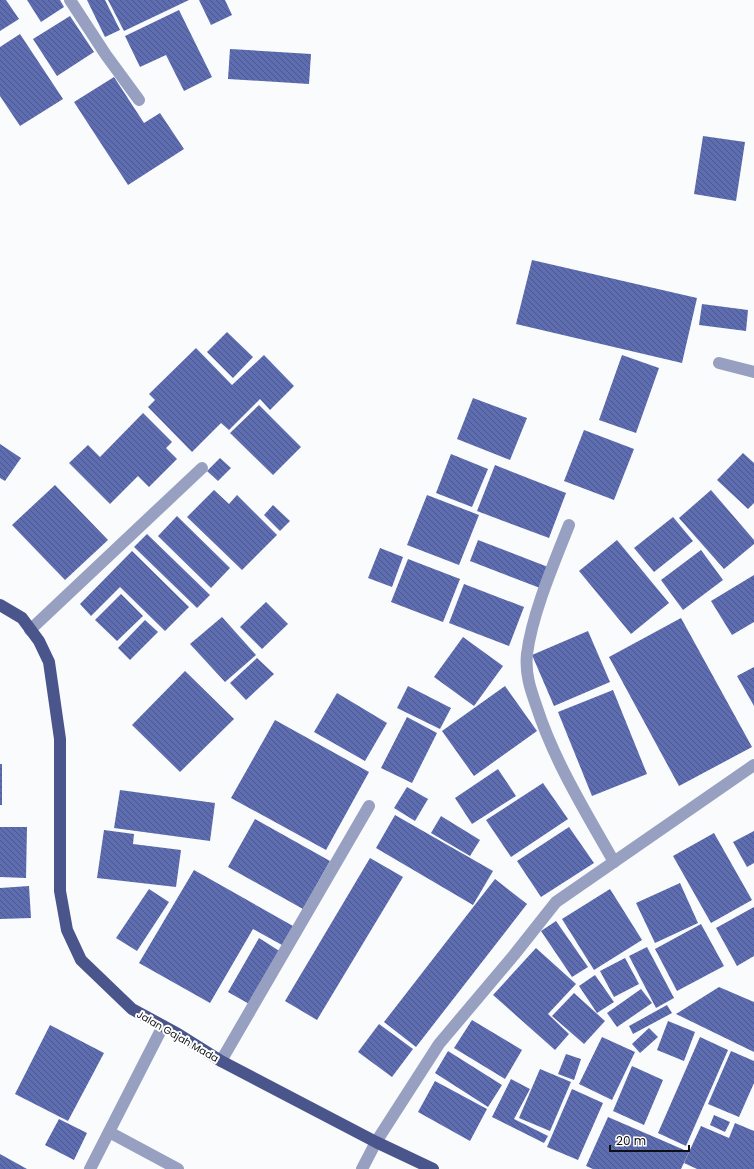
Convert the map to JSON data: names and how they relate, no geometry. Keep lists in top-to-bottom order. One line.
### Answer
{"streets":{"main road":["Jalan Gajah Mada"]},"scale_bar":"20 m"}
